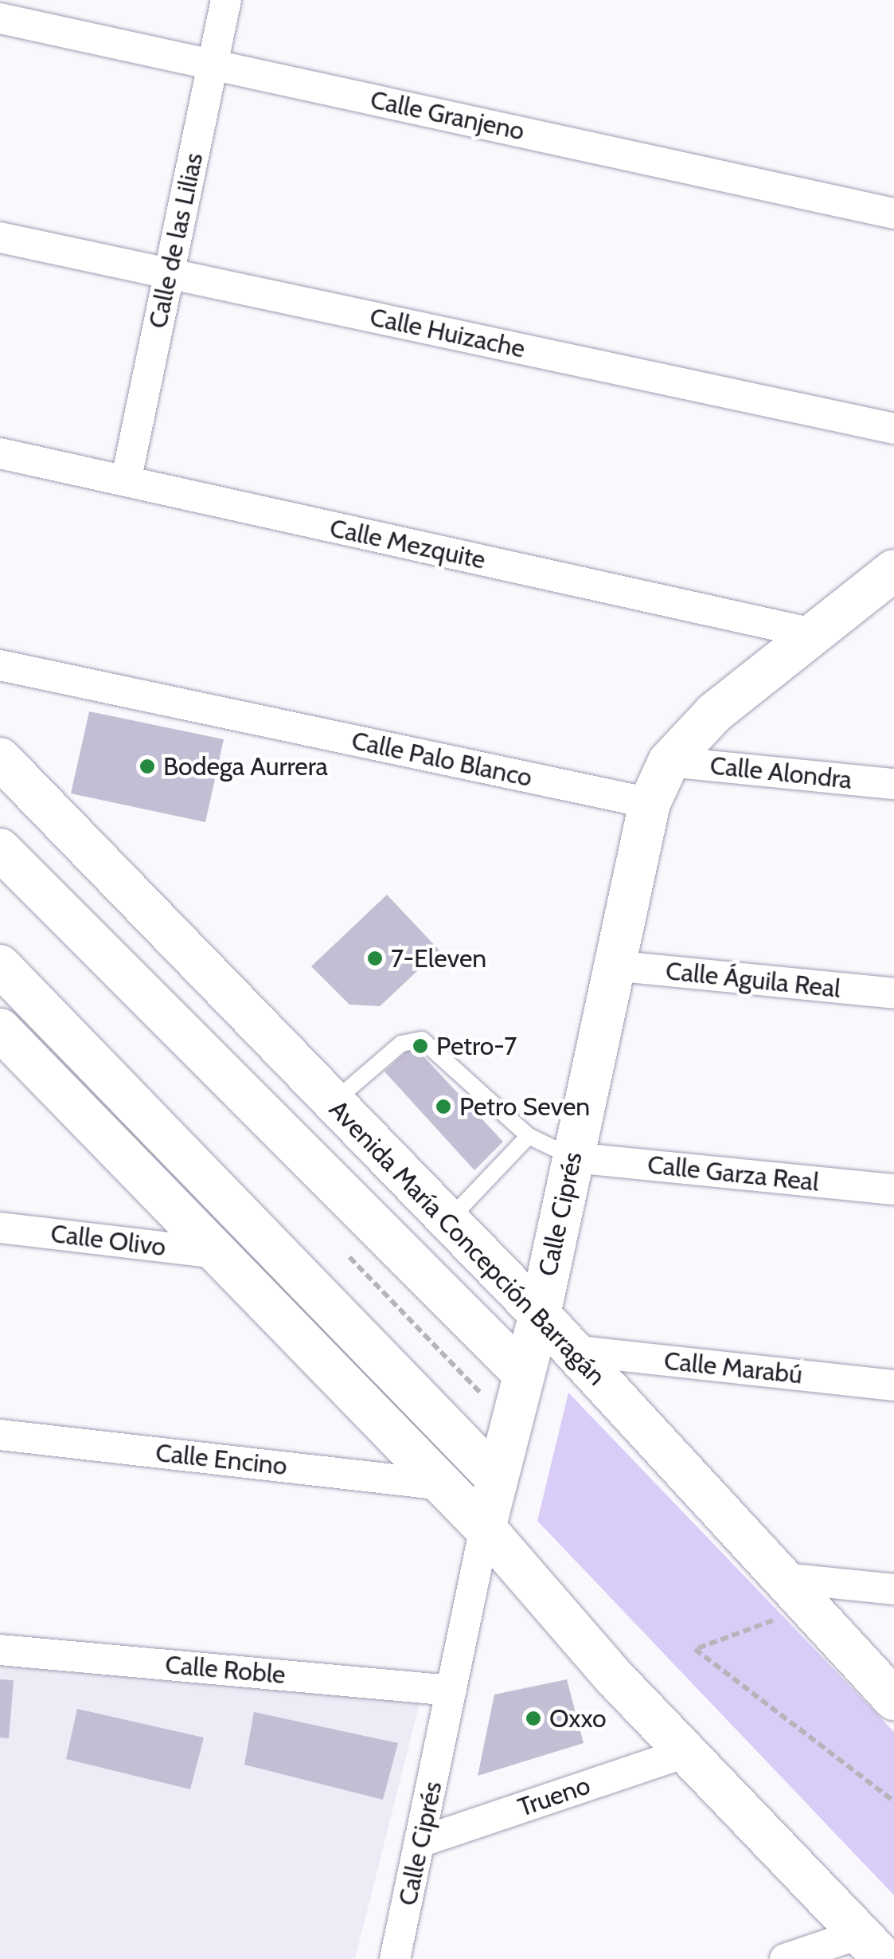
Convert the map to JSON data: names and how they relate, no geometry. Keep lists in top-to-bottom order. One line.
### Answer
{"streets":{"street":["Calle Granjeno","Calle de las Lilias","Calle Huizache","Calle Mezquite","Calle Palo Blanco","Calle Alondra","Calle Águila Real","Calle Garza Real","Calle Ciprés","Calle Olivo","Avenida María Concepción Barragán","Calle Marabú","Calle Encino","Calle Roble","Trueno"]},"crossings":[["Calle Granjeno","Calle de las Lilias"],["Calle de las Lilias","Calle Huizache"],["Calle de las Lilias","Calle Mezquite"],["Calle Mezquite","Calle Ciprés"],["Calle Palo Blanco","Calle Ciprés"],["Calle Alondra","Calle Ciprés"],["Calle Águila Real","Calle Ciprés"],["Calle Garza Real","Calle Ciprés"],["Calle Ciprés","Avenida María Concepción Barragán"],["Calle Ciprés","Calle Roble"],["Calle Ciprés","Trueno"],["Avenida María Concepción Barragán","Calle Marabú"]],"places":["Bodega Aurrera","7-Eleven","Petro-7","Petro Seven","Oxxo"]}
